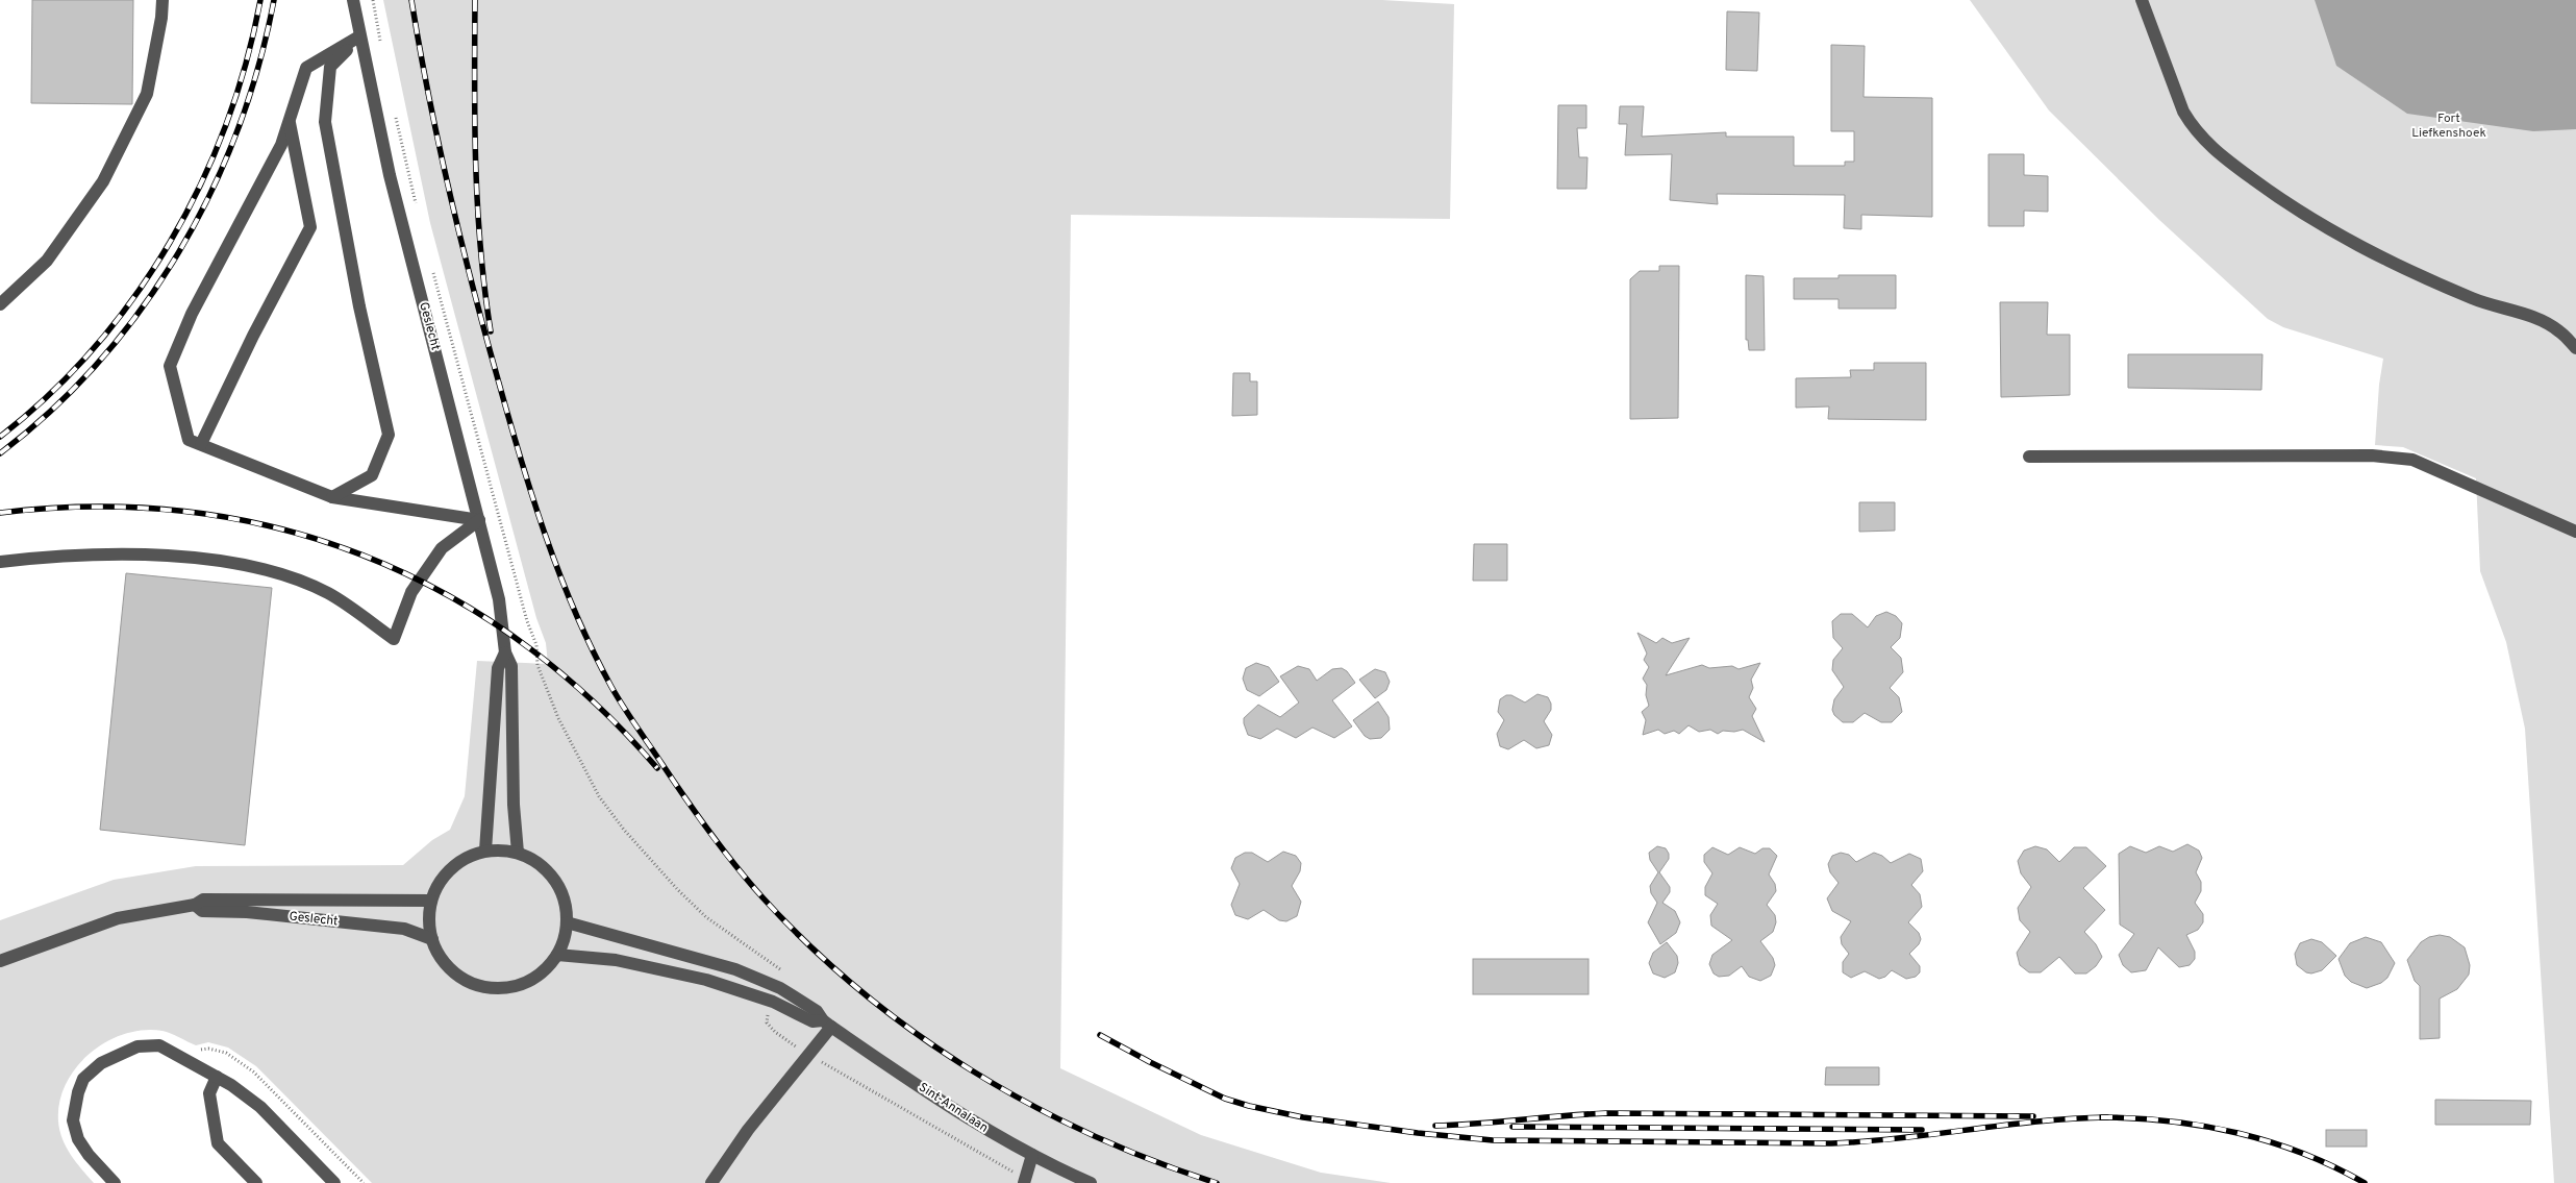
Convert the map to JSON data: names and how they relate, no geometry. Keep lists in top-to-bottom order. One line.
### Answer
{"streets":{"street":["Geslecht","Sint-Annalaan"]},"crossings":[["Geslecht","Sint-Annalaan"]],"parks":["Fort Liefkenshoek"]}
